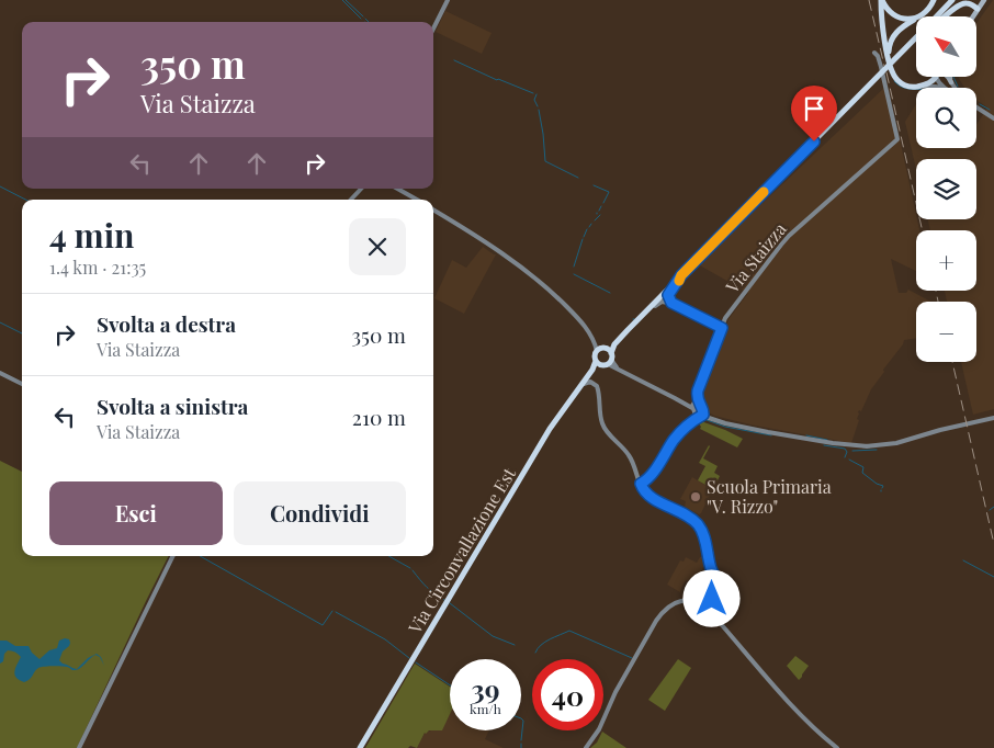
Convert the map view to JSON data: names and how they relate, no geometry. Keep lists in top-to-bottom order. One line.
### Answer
{"streets":{"main road":["Via Circonvallazione Est"],"street":["Via Staizza"]},"places":["Scuola Primaria \"V. Rizzo\""],"north":"top left","page":{"map_buttons":["+","−"],"turn":["350 m","Via Staizza"],"heading":["4 min","1.4 km · 21:35"],"list":[{"name":"Svolta a destra","note":"Via Staizza","value":"350 m"},{"name":"Svolta a sinistra","note":"Via Staizza","value":"210 m"}],"buttons":["Esci","Condividi"],"speed":"39 km/h","limit":"40"}}
